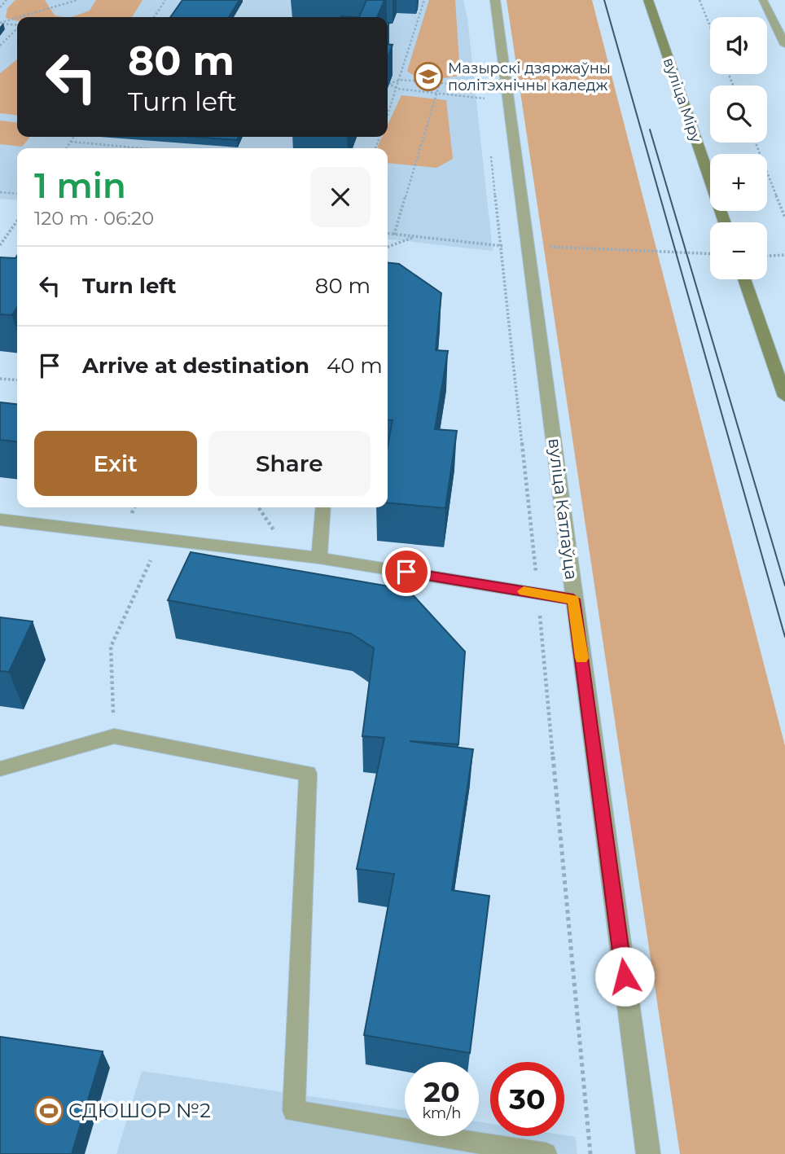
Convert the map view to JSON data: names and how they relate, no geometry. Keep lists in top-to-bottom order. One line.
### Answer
{"streets":{"main road":["вуліца Міру"],"street":["вуліца Катлаўца"]},"places":{"school or university":["Мазырскі дзяржаўны політэхнічны каледж"],"sports":["СДЮШОР №2"]},"page":{"map_buttons":["+","−"],"turn":["80 m","Turn left"],"heading":["1 min","120 m · 06:20"],"list":[{"name":"Turn left","value":"80 m"},{"name":"Arrive at destination","value":"40 m"}],"buttons":["Exit","Share"],"speed":"20 km/h","limit":"30"}}
